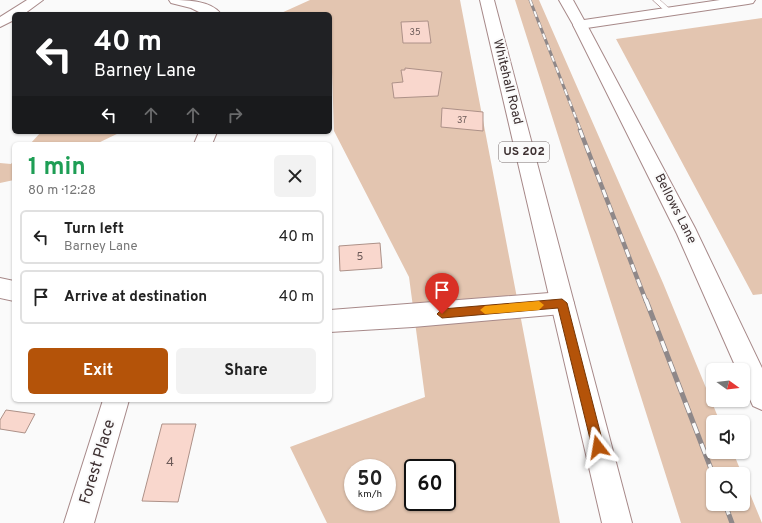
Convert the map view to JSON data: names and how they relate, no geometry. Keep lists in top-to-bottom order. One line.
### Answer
{"streets":{"main road":["Whitehall Road","US 202","Bellows Lane","Forest Place"]},"crossings":[["Whitehall Road","US 202"]],"house_numbers":["35","37","5","4"],"north":"right","page":{"turn":["40 m","Barney Lane"],"heading":["1 min","80 m · 12:28"],"list":[{"name":"Turn left","note":"Barney Lane","value":"40 m"},{"name":"Arrive at destination","value":"40 m"}],"buttons":["Exit","Share"],"speed":"50 km/h","limit":"60"}}
